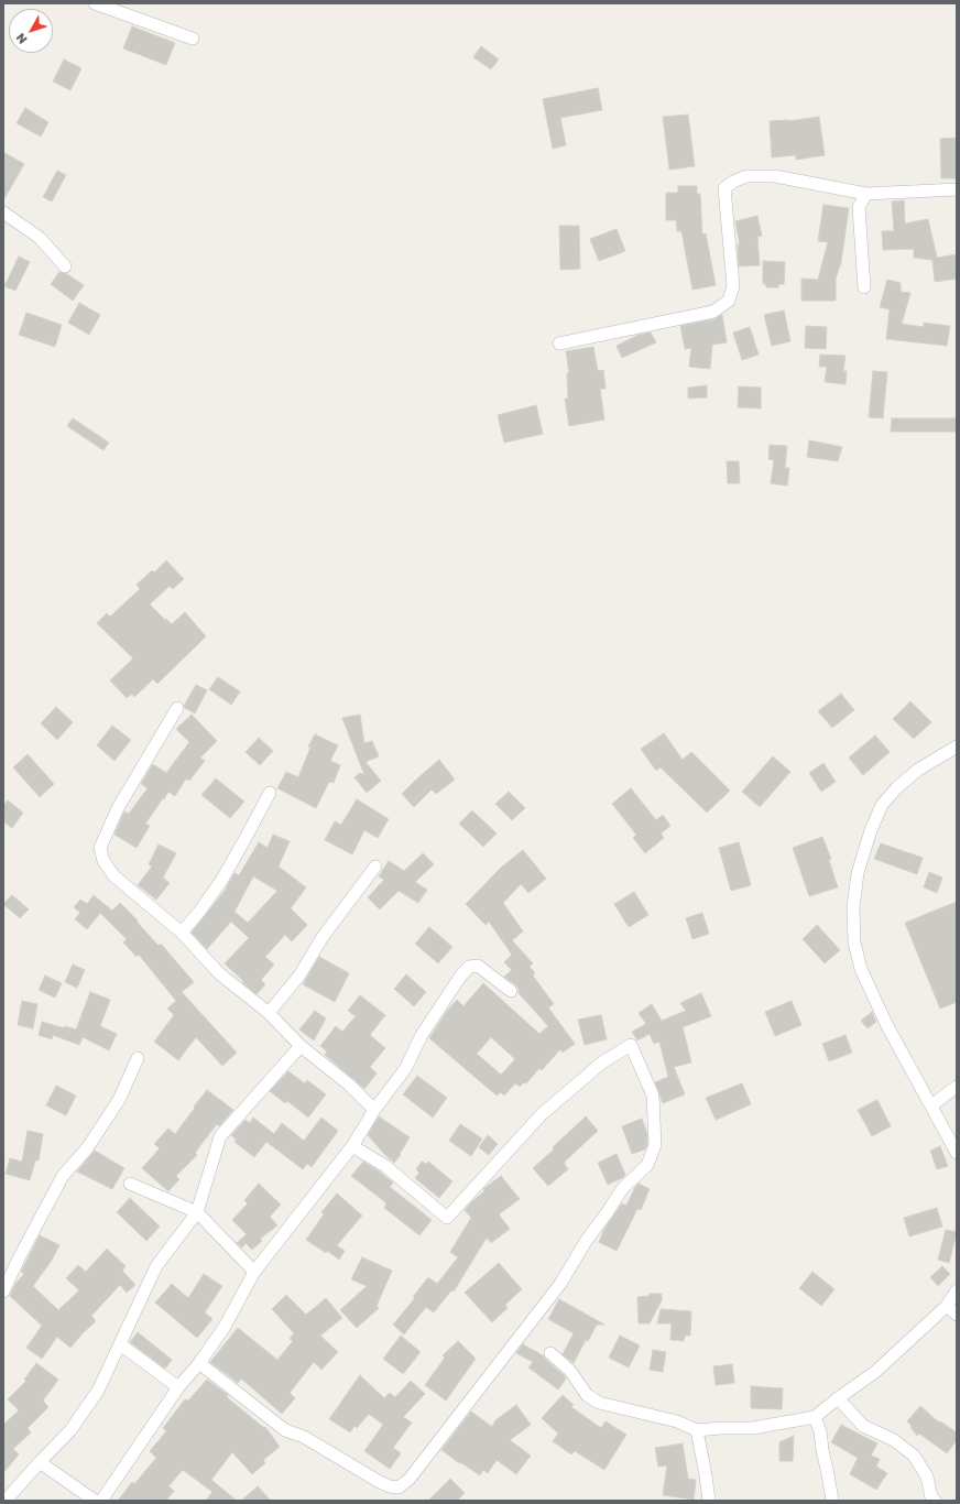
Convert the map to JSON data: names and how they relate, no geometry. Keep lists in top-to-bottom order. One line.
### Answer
{"north":"bottom left"}
